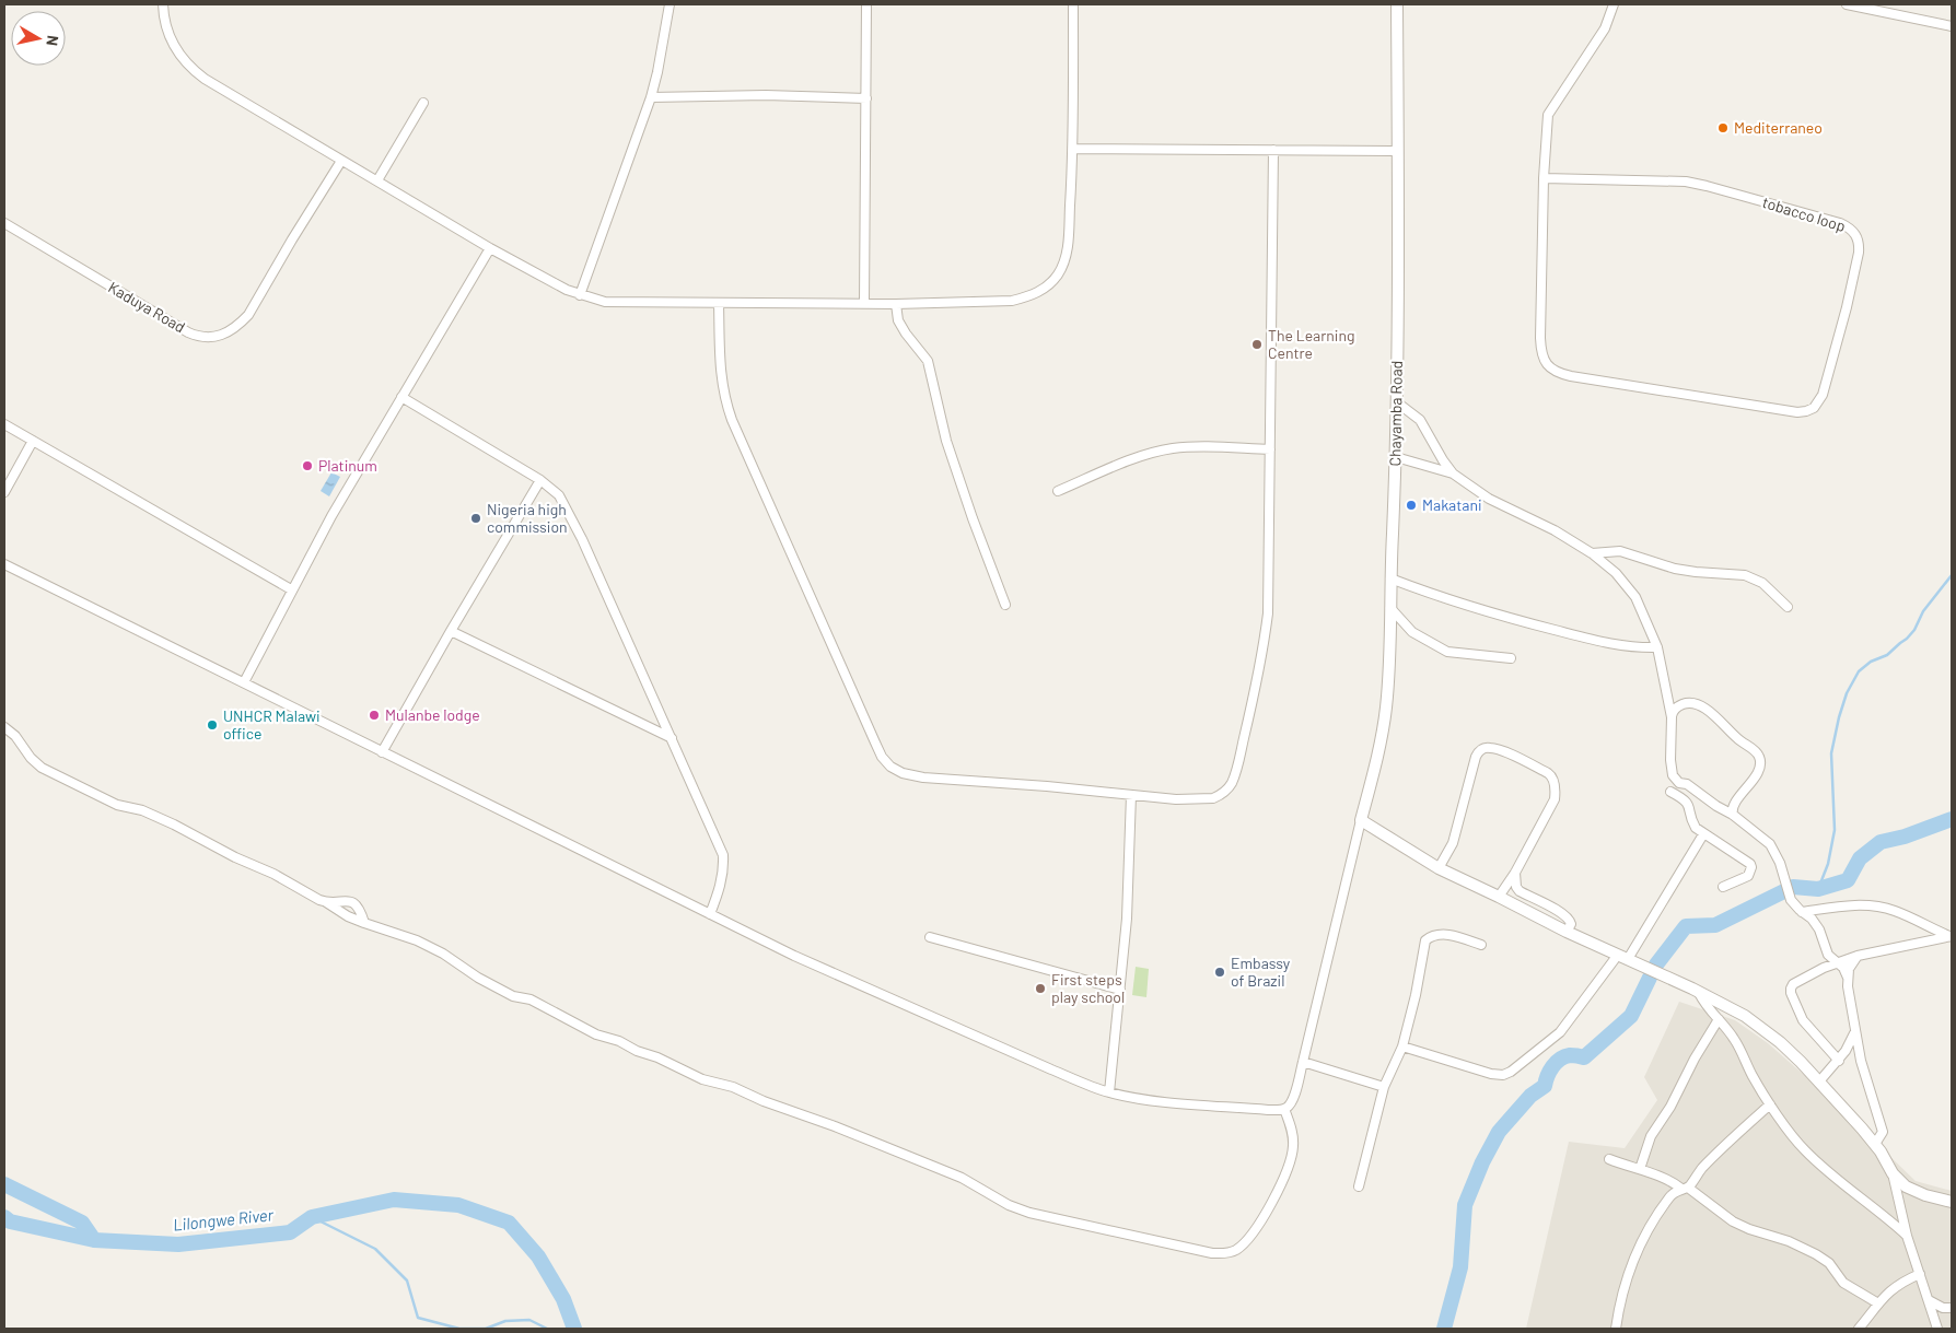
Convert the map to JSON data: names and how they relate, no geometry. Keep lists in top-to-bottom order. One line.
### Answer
{"streets":{"street":["tobacco loop","Kaduya Road","Chayamba Road"]},"water":["Lilongwe River"],"places":["Mediterraneo","The Learning Centre","Platinum","Makatani","Nigeria high commission","Mulanbe lodge","UNHCR Malawi office","Embassy of Brazil","First steps play school"],"north":"right"}
